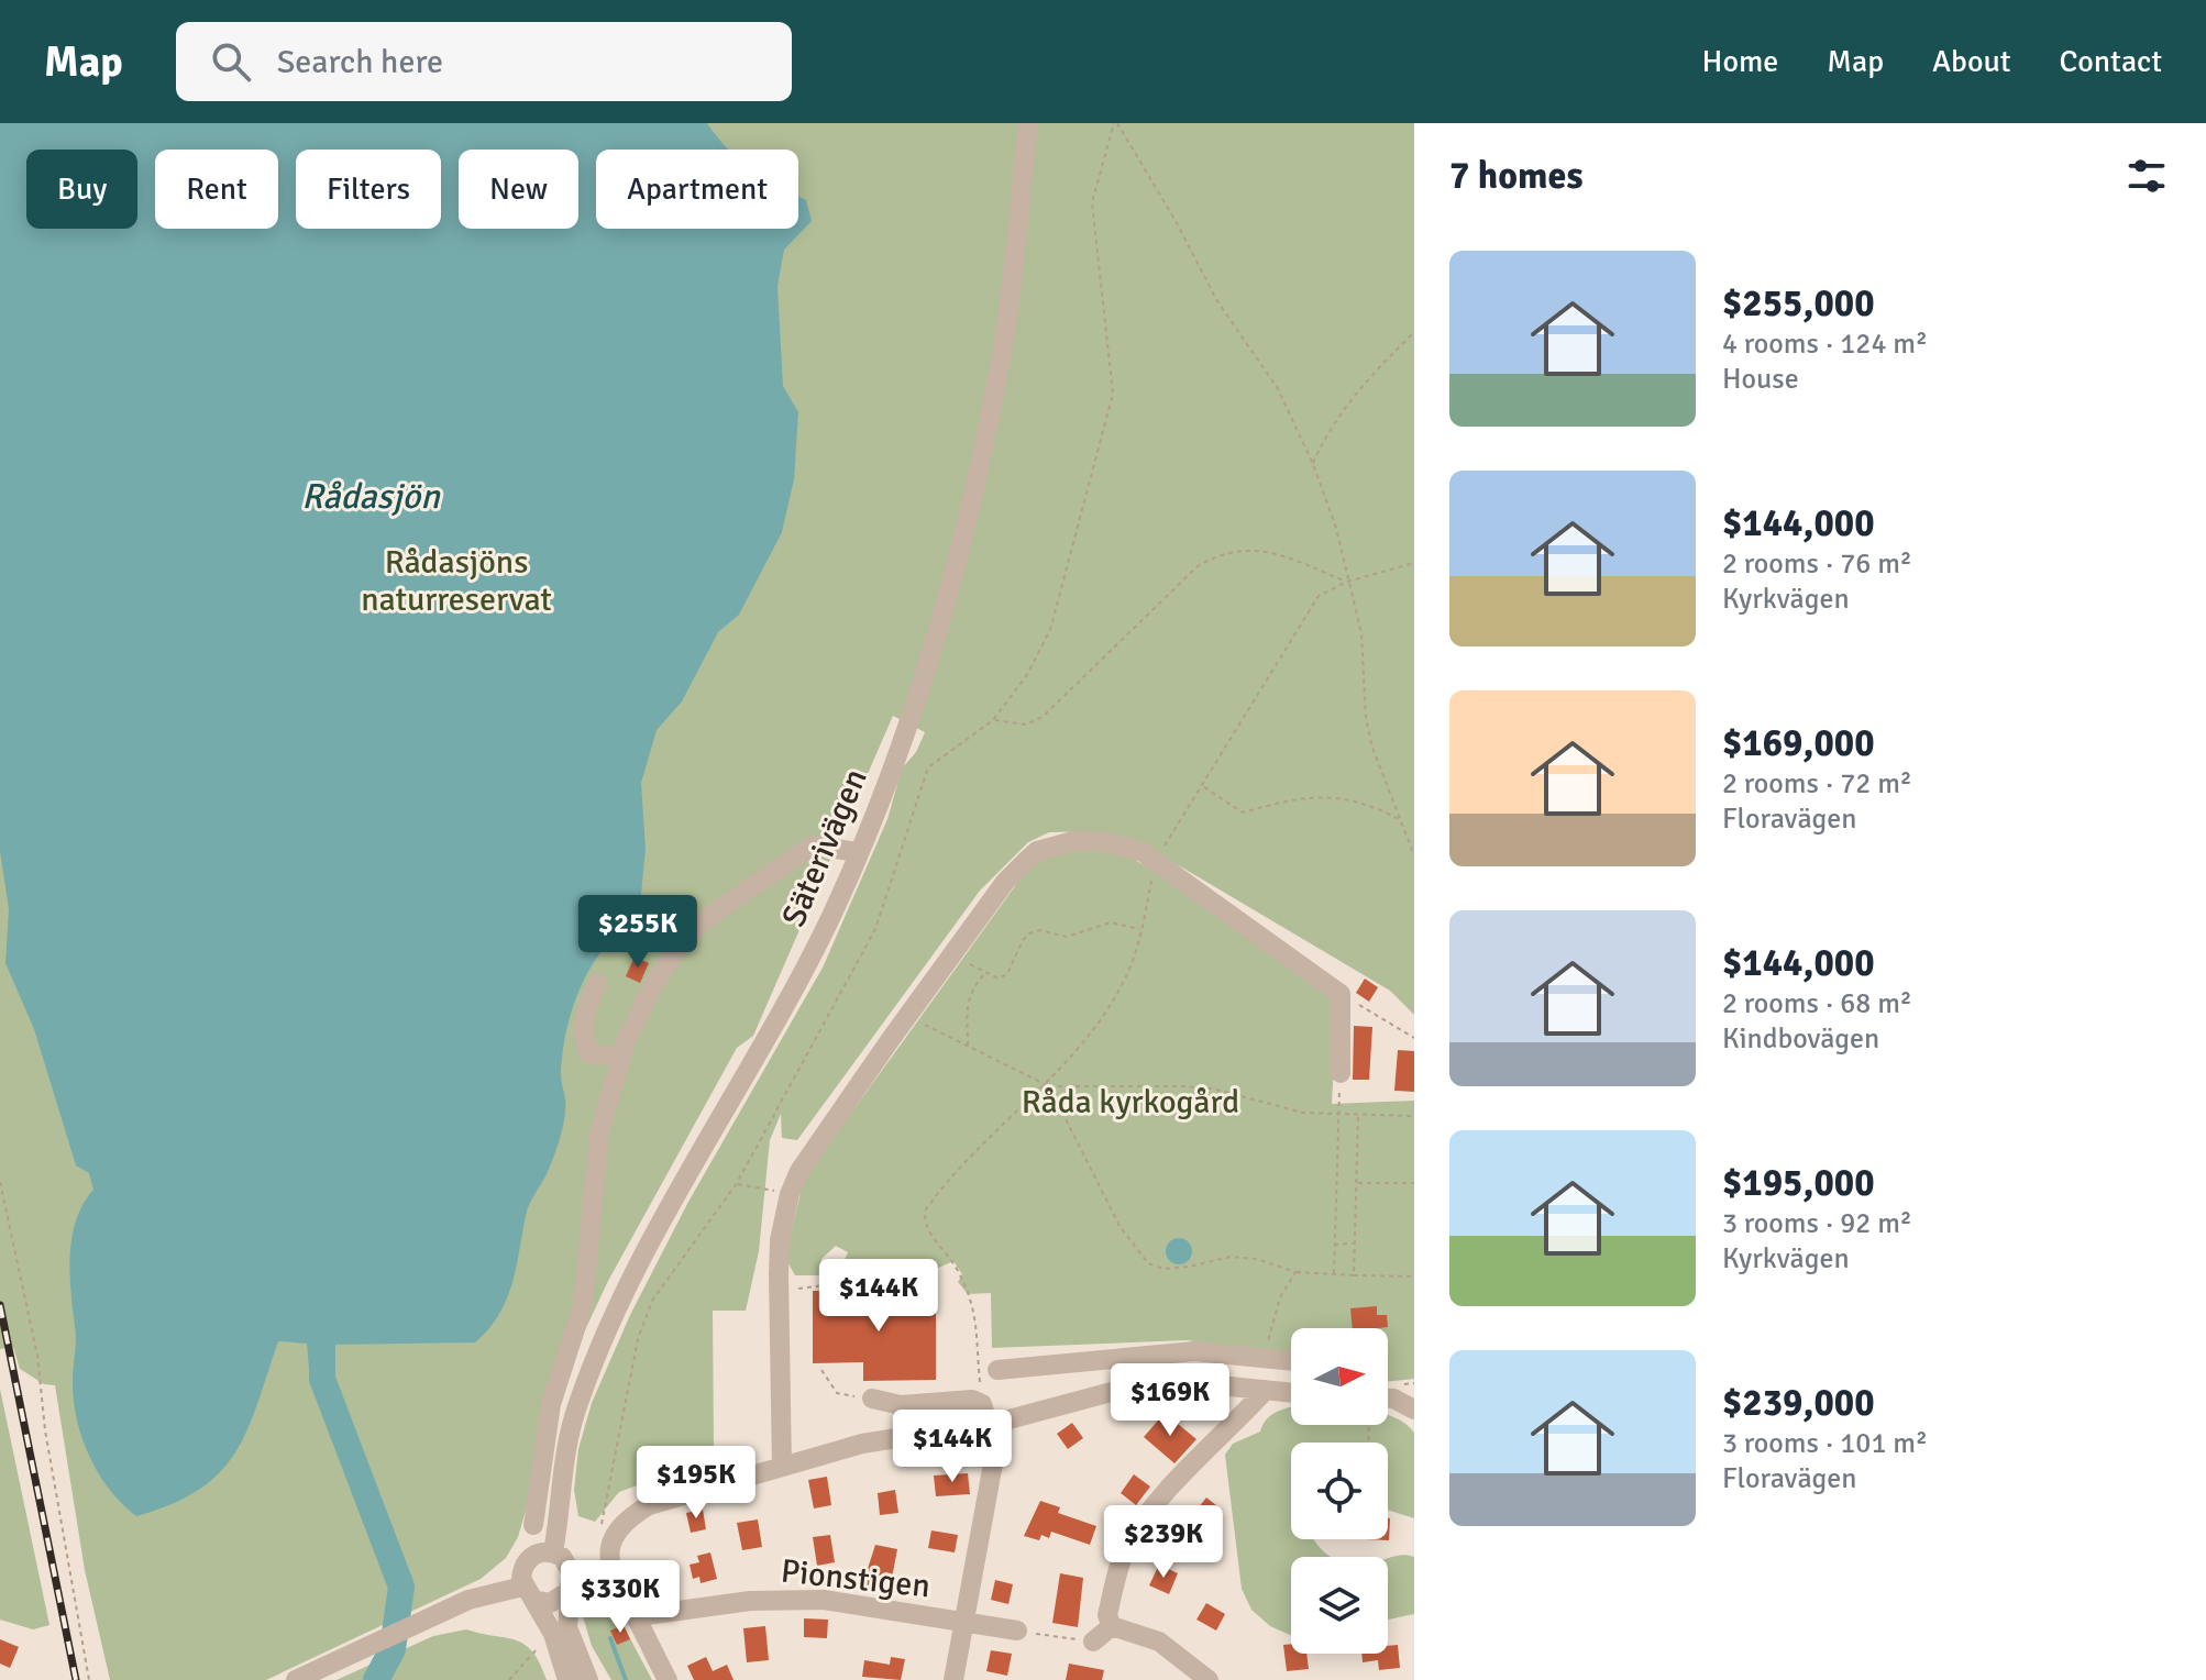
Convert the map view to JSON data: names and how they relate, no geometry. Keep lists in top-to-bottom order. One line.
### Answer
{"streets":{"street":["Säterivägen","Pionstigen"]},"water":["Rådasjön"],"parks":["Rådasjöns naturreservat","Råda kyrkogård"],"north":"right","page":{"header":"Map","search":"Search here","nav":["Home","Map","About","Contact"],"heading":"7 homes","chip":["Buy","Rent","Filters","New","Apartment"],"list":[{"name":"$255,000","note":"4 rooms · 124 m² · House"},{"name":"$144,000","note":"2 rooms · 76 m² · Kyrkvägen"},{"name":"$169,000","note":"2 rooms · 72 m² · Floravägen"},{"name":"$144,000","note":"2 rooms · 68 m² · Kindbovägen"},{"name":"$195,000","note":"3 rooms · 92 m² · Kyrkvägen"},{"name":"$239,000","note":"3 rooms · 101 m² · Floravägen"}],"price":["$255K","$144K","$169K","$144K","$195K","$239K","$330K"]}}
